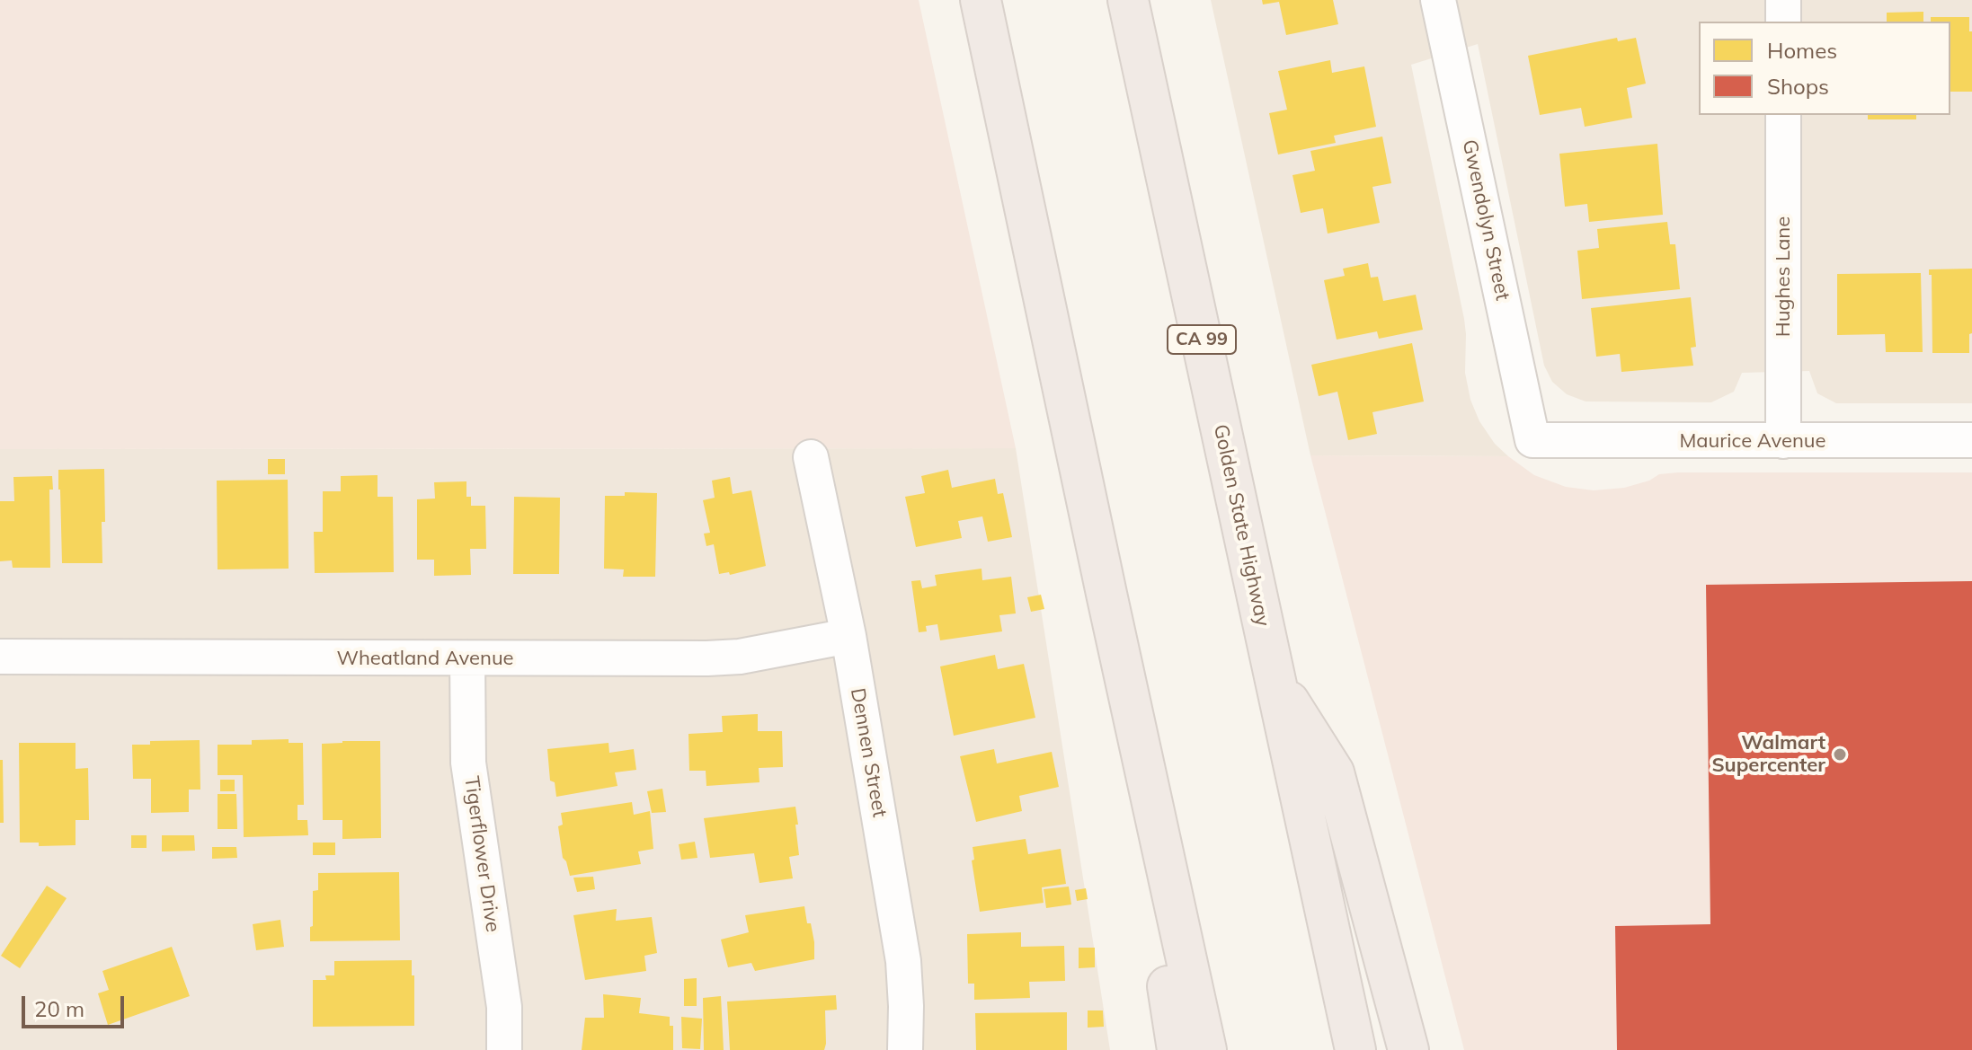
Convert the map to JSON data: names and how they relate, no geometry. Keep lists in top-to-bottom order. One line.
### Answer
{"streets":{"highway":["CA 99","Golden State Highway"],"street":["Gwendolyn Street","Hughes Lane","Maurice Avenue","Wheatland Avenue","Dennen Street","Tigerflower Drive"]},"crossings":[["Gwendolyn Street","Maurice Avenue"],["Hughes Lane","Maurice Avenue"],["Wheatland Avenue","Dennen Street"],["Wheatland Avenue","Tigerflower Drive"]],"places":["Walmart Supercenter"],"legend":["Homes","Shops"],"scale_bar":"20 m"}
